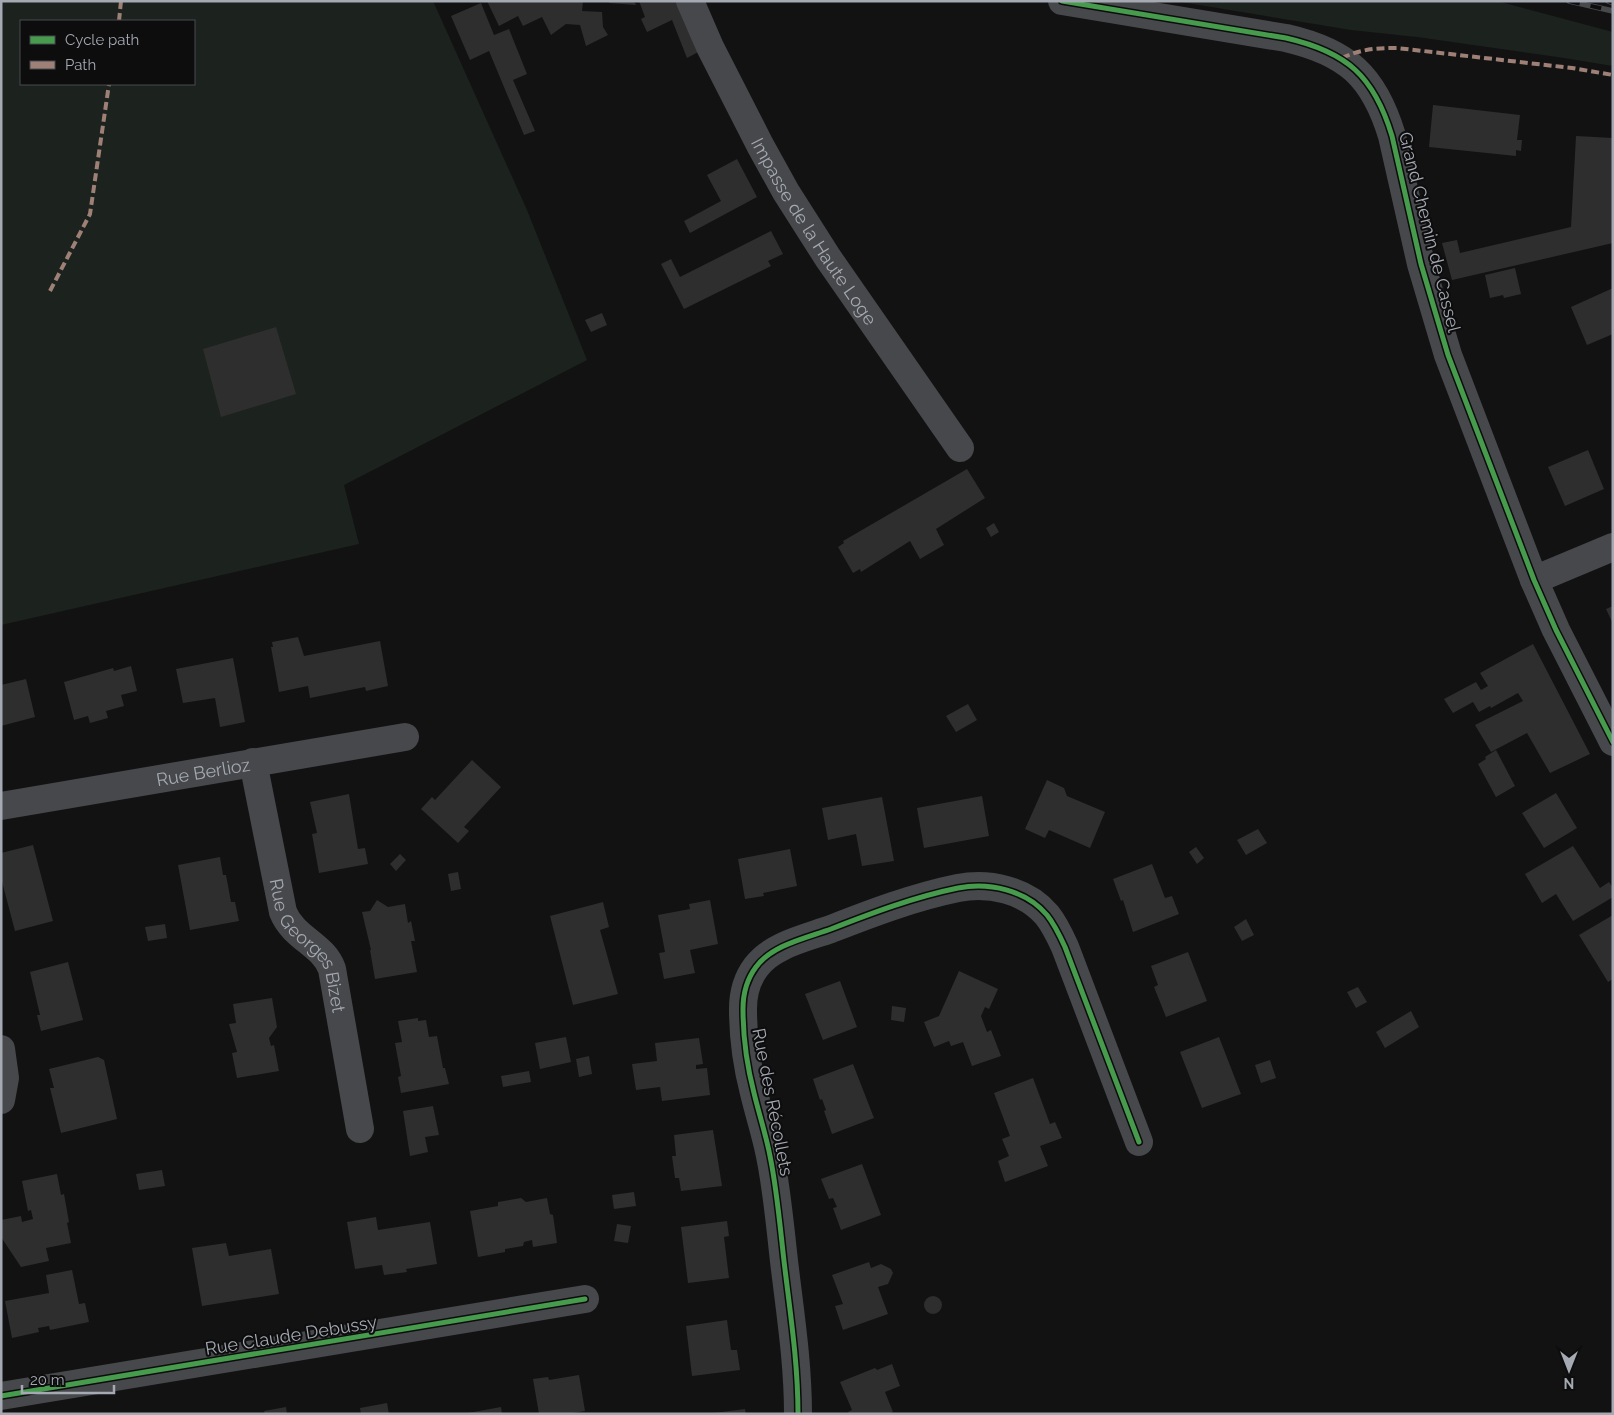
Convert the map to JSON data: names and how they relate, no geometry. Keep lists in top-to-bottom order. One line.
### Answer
{"streets":{"street":["Impasse de la Haute Loge","Grand Chemin de Cassel","Rue Berlioz","Rue Georges Bizet","Rue des Récollets","Rue Claude Debussy"]},"crossings":[["Rue Berlioz","Rue Georges Bizet"]],"legend":["Cycle path","Path"],"scale_bar":"20 m","north":"bottom"}
